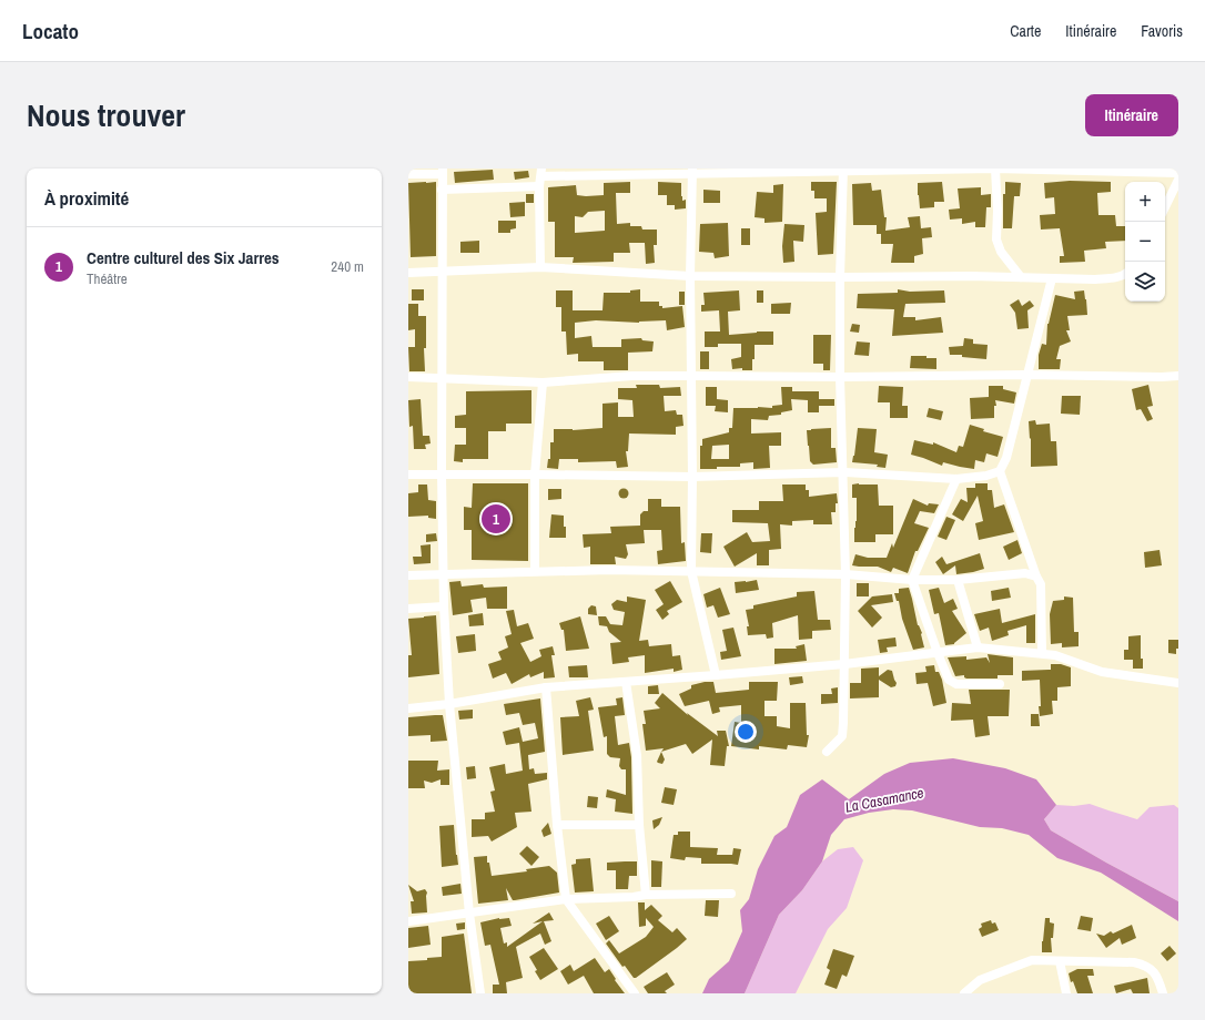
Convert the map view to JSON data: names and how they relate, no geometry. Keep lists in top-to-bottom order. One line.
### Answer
{"water":["La Casamance"],"page":{"header":"Locato","nav":["Carte","Itinéraire","Favoris"],"title":"Nous trouver","buttons":"Itinéraire","heading":"À proximité","map_buttons":["+","−"],"list":[{"mark":"1","name":"Centre culturel des Six Jarres","note":"Théâtre","value":"240 m"}],"pins":"1"}}
